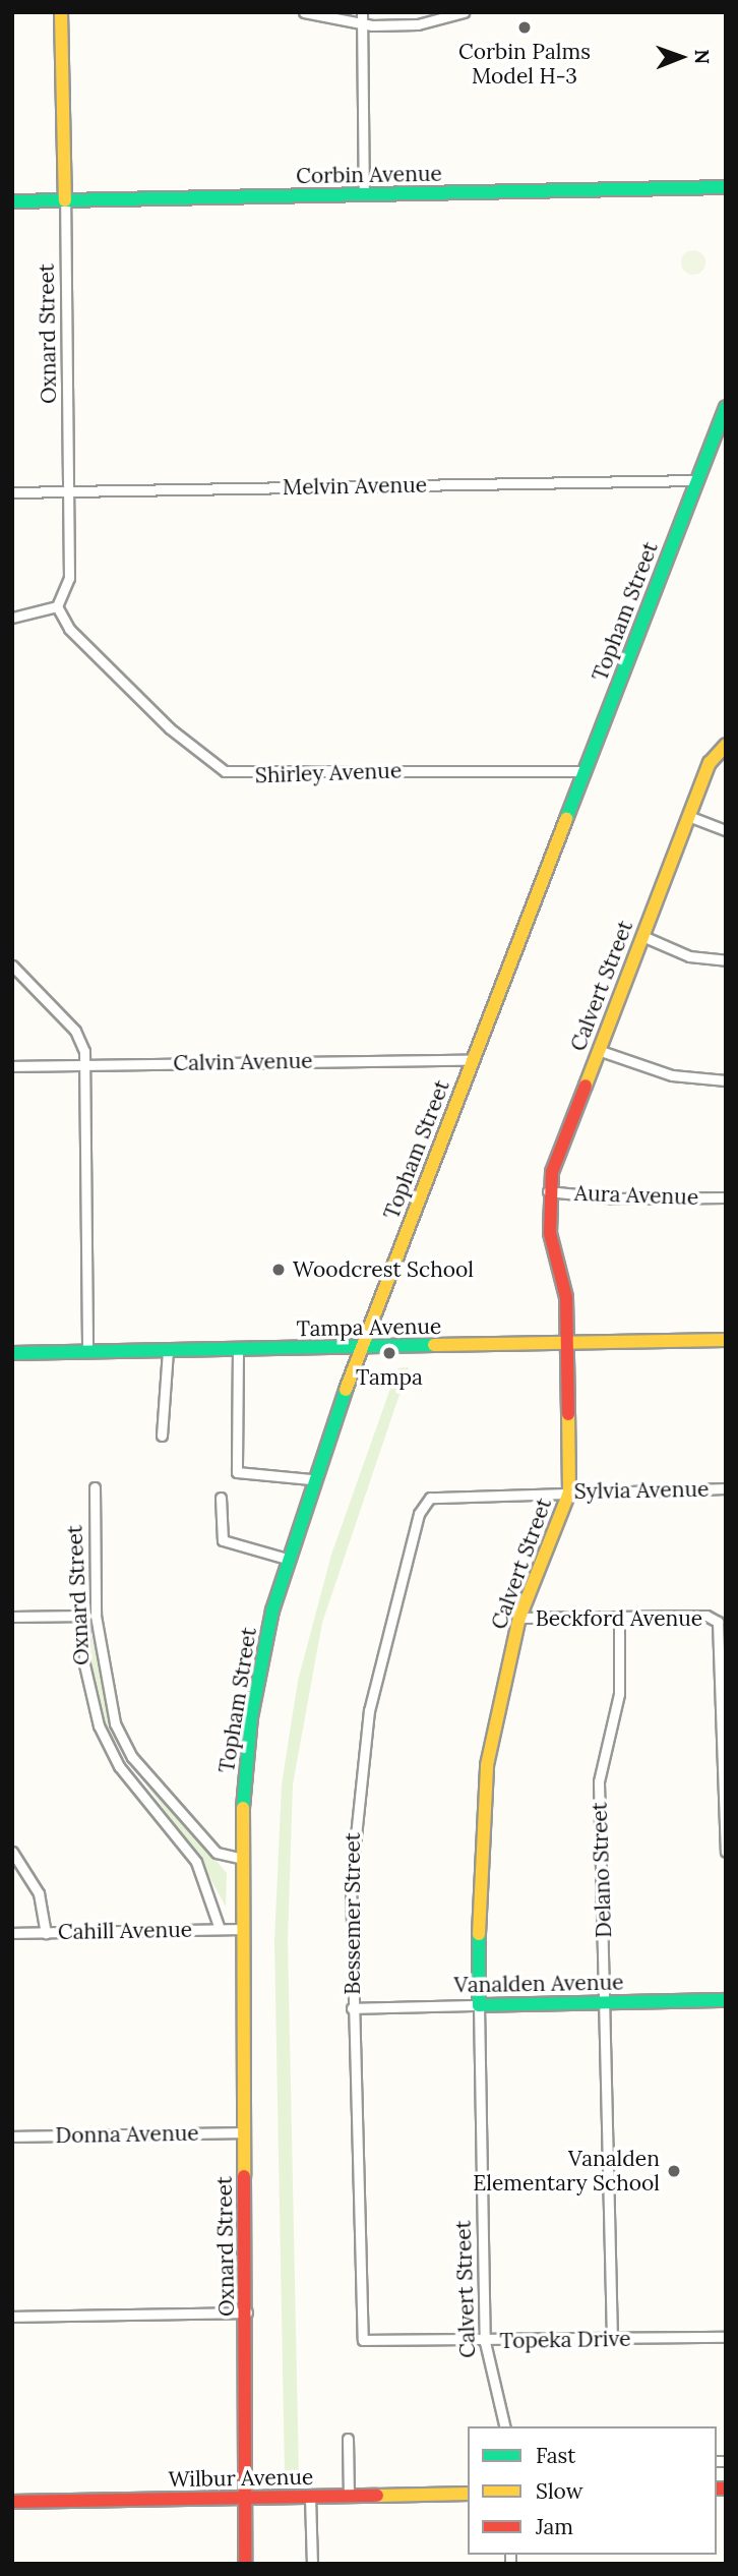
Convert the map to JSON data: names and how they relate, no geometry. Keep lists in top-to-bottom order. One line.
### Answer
{"streets":{"main road":["Corbin Avenue","Oxnard Street","Topham Street","Calvert Street","Tampa Avenue","Vanalden Avenue","Wilbur Avenue"],"street":["Melvin Avenue","Shirley Avenue","Calvin Avenue","Aura Avenue","Sylvia Avenue","Beckford Avenue","Delano Street","Bessemer Street","Cahill Avenue","Donna Avenue","Topeka Drive"]},"crossings":[["Corbin Avenue","Oxnard Street"],["Oxnard Street","Melvin Avenue"],["Oxnard Street","Topham Street"],["Oxnard Street","Shirley Avenue"],["Oxnard Street","Cahill Avenue"],["Oxnard Street","Donna Avenue"],["Oxnard Street","Wilbur Avenue"],["Melvin Avenue","Topham Street"],["Topham Street","Shirley Avenue"],["Topham Street","Calvin Avenue"],["Topham Street","Tampa Avenue"],["Topham Street","Cahill Avenue"],["Calvert Street","Aura Avenue"],["Calvert Street","Tampa Avenue"],["Calvert Street","Sylvia Avenue"],["Calvert Street","Beckford Avenue"],["Calvert Street","Vanalden Avenue"],["Calvert Street","Topeka Drive"],["Sylvia Avenue","Bessemer Street"],["Beckford Avenue","Delano Street"],["Delano Street","Vanalden Avenue"],["Delano Street","Topeka Drive"],["Bessemer Street","Vanalden Avenue"],["Bessemer Street","Topeka Drive"]],"places":["Corbin Palms Model H-3","Woodcrest School","Tampa","Vanalden Elementary School"],"legend":["Fast","Slow","Jam"],"north":"right"}
